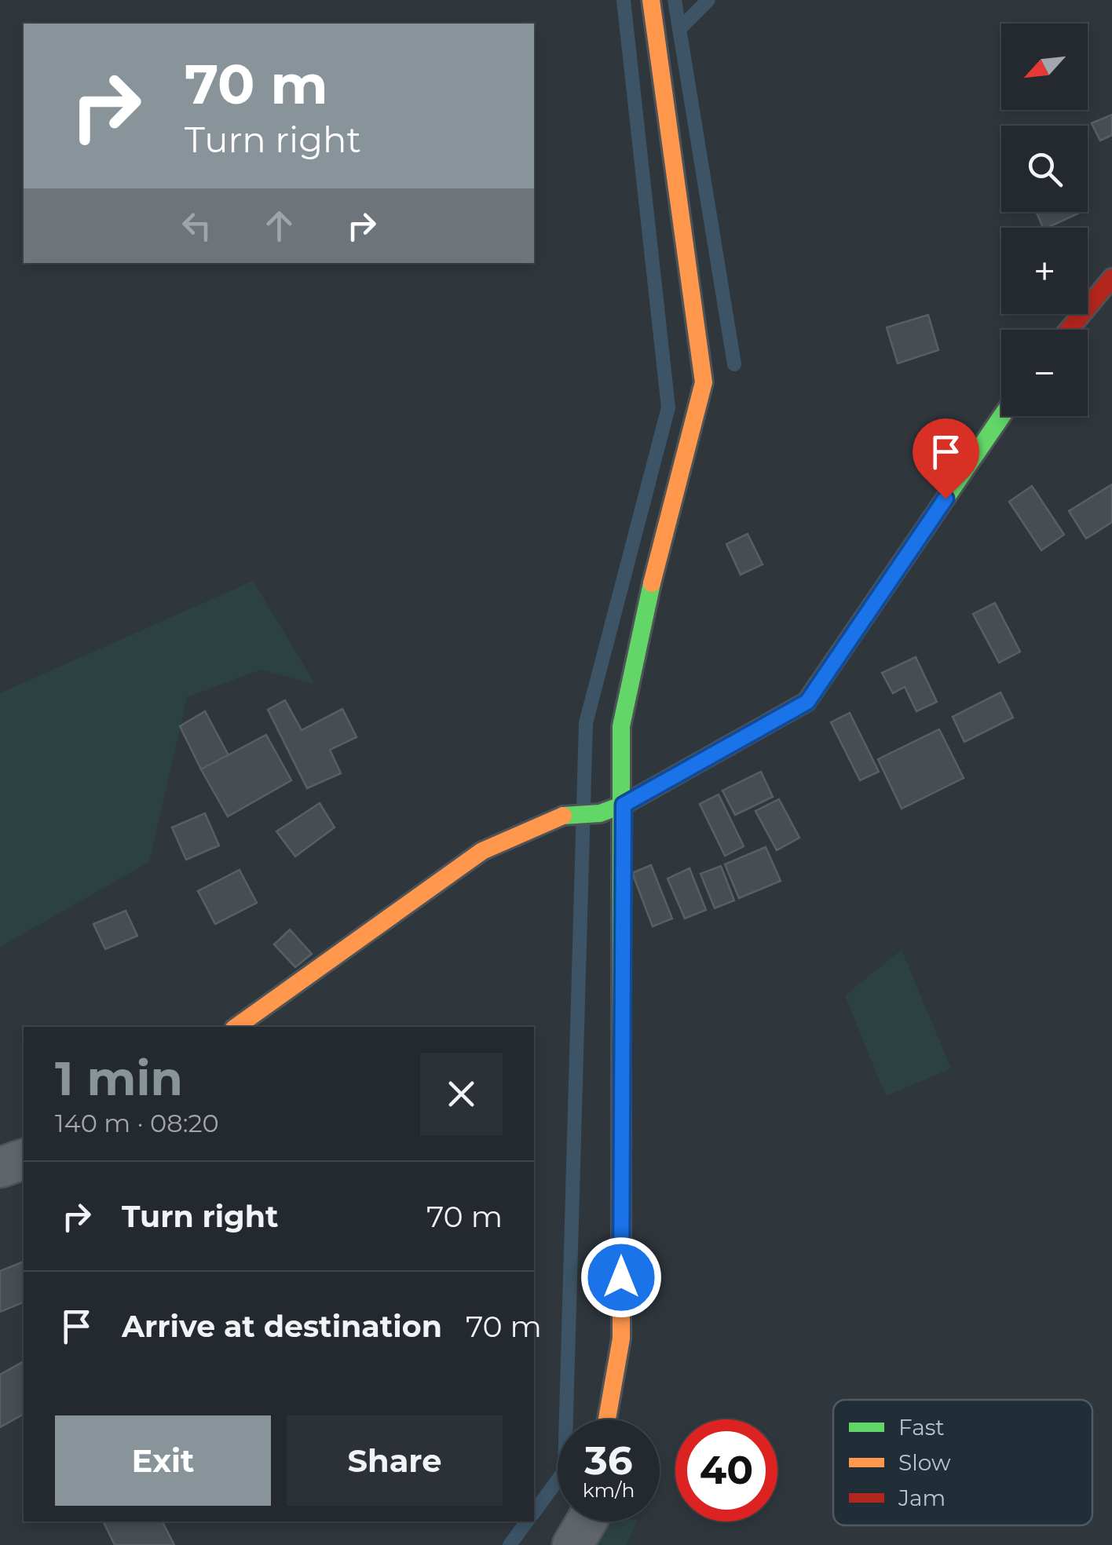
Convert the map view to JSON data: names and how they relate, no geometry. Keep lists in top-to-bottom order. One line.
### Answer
{"legend":["Fast","Slow","Jam"],"north":"bottom left","page":{"map_buttons":["+","−"],"turn":["70 m","Turn right"],"heading":["1 min","140 m · 08:20"],"list":[{"name":"Turn right","value":"70 m"},{"name":"Arrive at destination","value":"70 m"}],"buttons":["Exit","Share"],"speed":"36 km/h","limit":"40"}}
